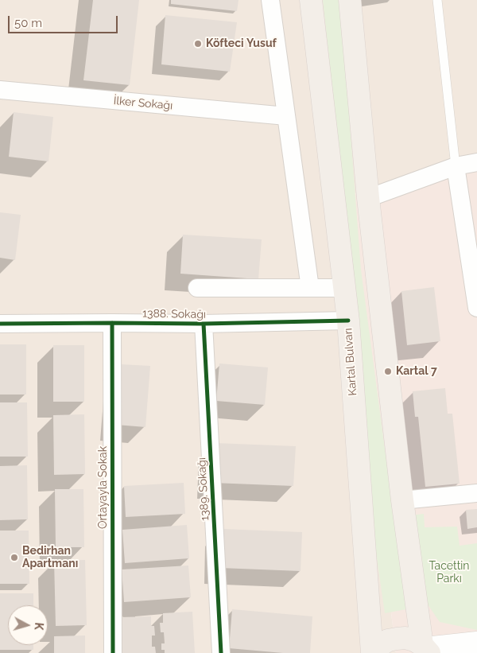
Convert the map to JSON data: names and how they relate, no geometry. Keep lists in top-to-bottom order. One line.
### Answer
{"streets":{"main road":["Kartal Bulvarı"],"street":["İlker Sokağı","1388. Sokağı","Ortayayla Sokak","1389. Sokağı"]},"crossings":[["1388. Sokağı","Kartal Bulvarı"],["1388. Sokağı","Ortayayla Sokak"],["1388. Sokağı","1389. Sokağı"]],"parks":["Tacettin Parkı"],"places":["Köfteci Yusuf","Kartal 7","Bedirhan Apartmanı"],"scale_bar":"50 m","north":"right"}
